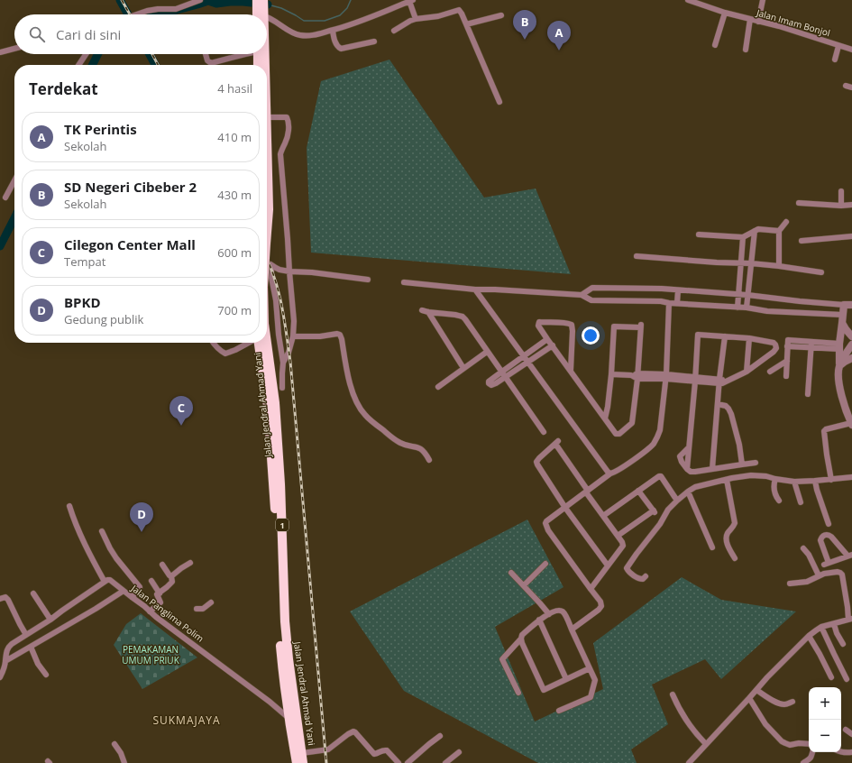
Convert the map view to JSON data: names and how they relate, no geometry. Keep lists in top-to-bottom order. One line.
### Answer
{"streets":{"highway":["Jalan Jendral Ahmad Yani","1"],"street":["Jalan Imam Bonjol","Jalan Panglima Polim"]},"crossings":[["Jalan Jendral Ahmad Yani","Jalan Panglima Polim"]],"districts":["SUKMAJAYA"],"parks":["PEMAKAMAN UMUM PRIUK"],"page":{"pins":["B","A","C","D"],"search":"Cari di sini","heading":["Terdekat","4 hasil"],"list":[{"mark":"A","name":"TK Perintis","note":"Sekolah","value":"410 m"},{"mark":"B","name":"SD Negeri Cibeber 2","note":"Sekolah","value":"430 m"},{"mark":"C","name":"Cilegon Center Mall","note":"Tempat","value":"600 m"},{"mark":"D","name":"BPKD","note":"Gedung publik","value":"700 m"}],"map_buttons":["+","−"]}}
